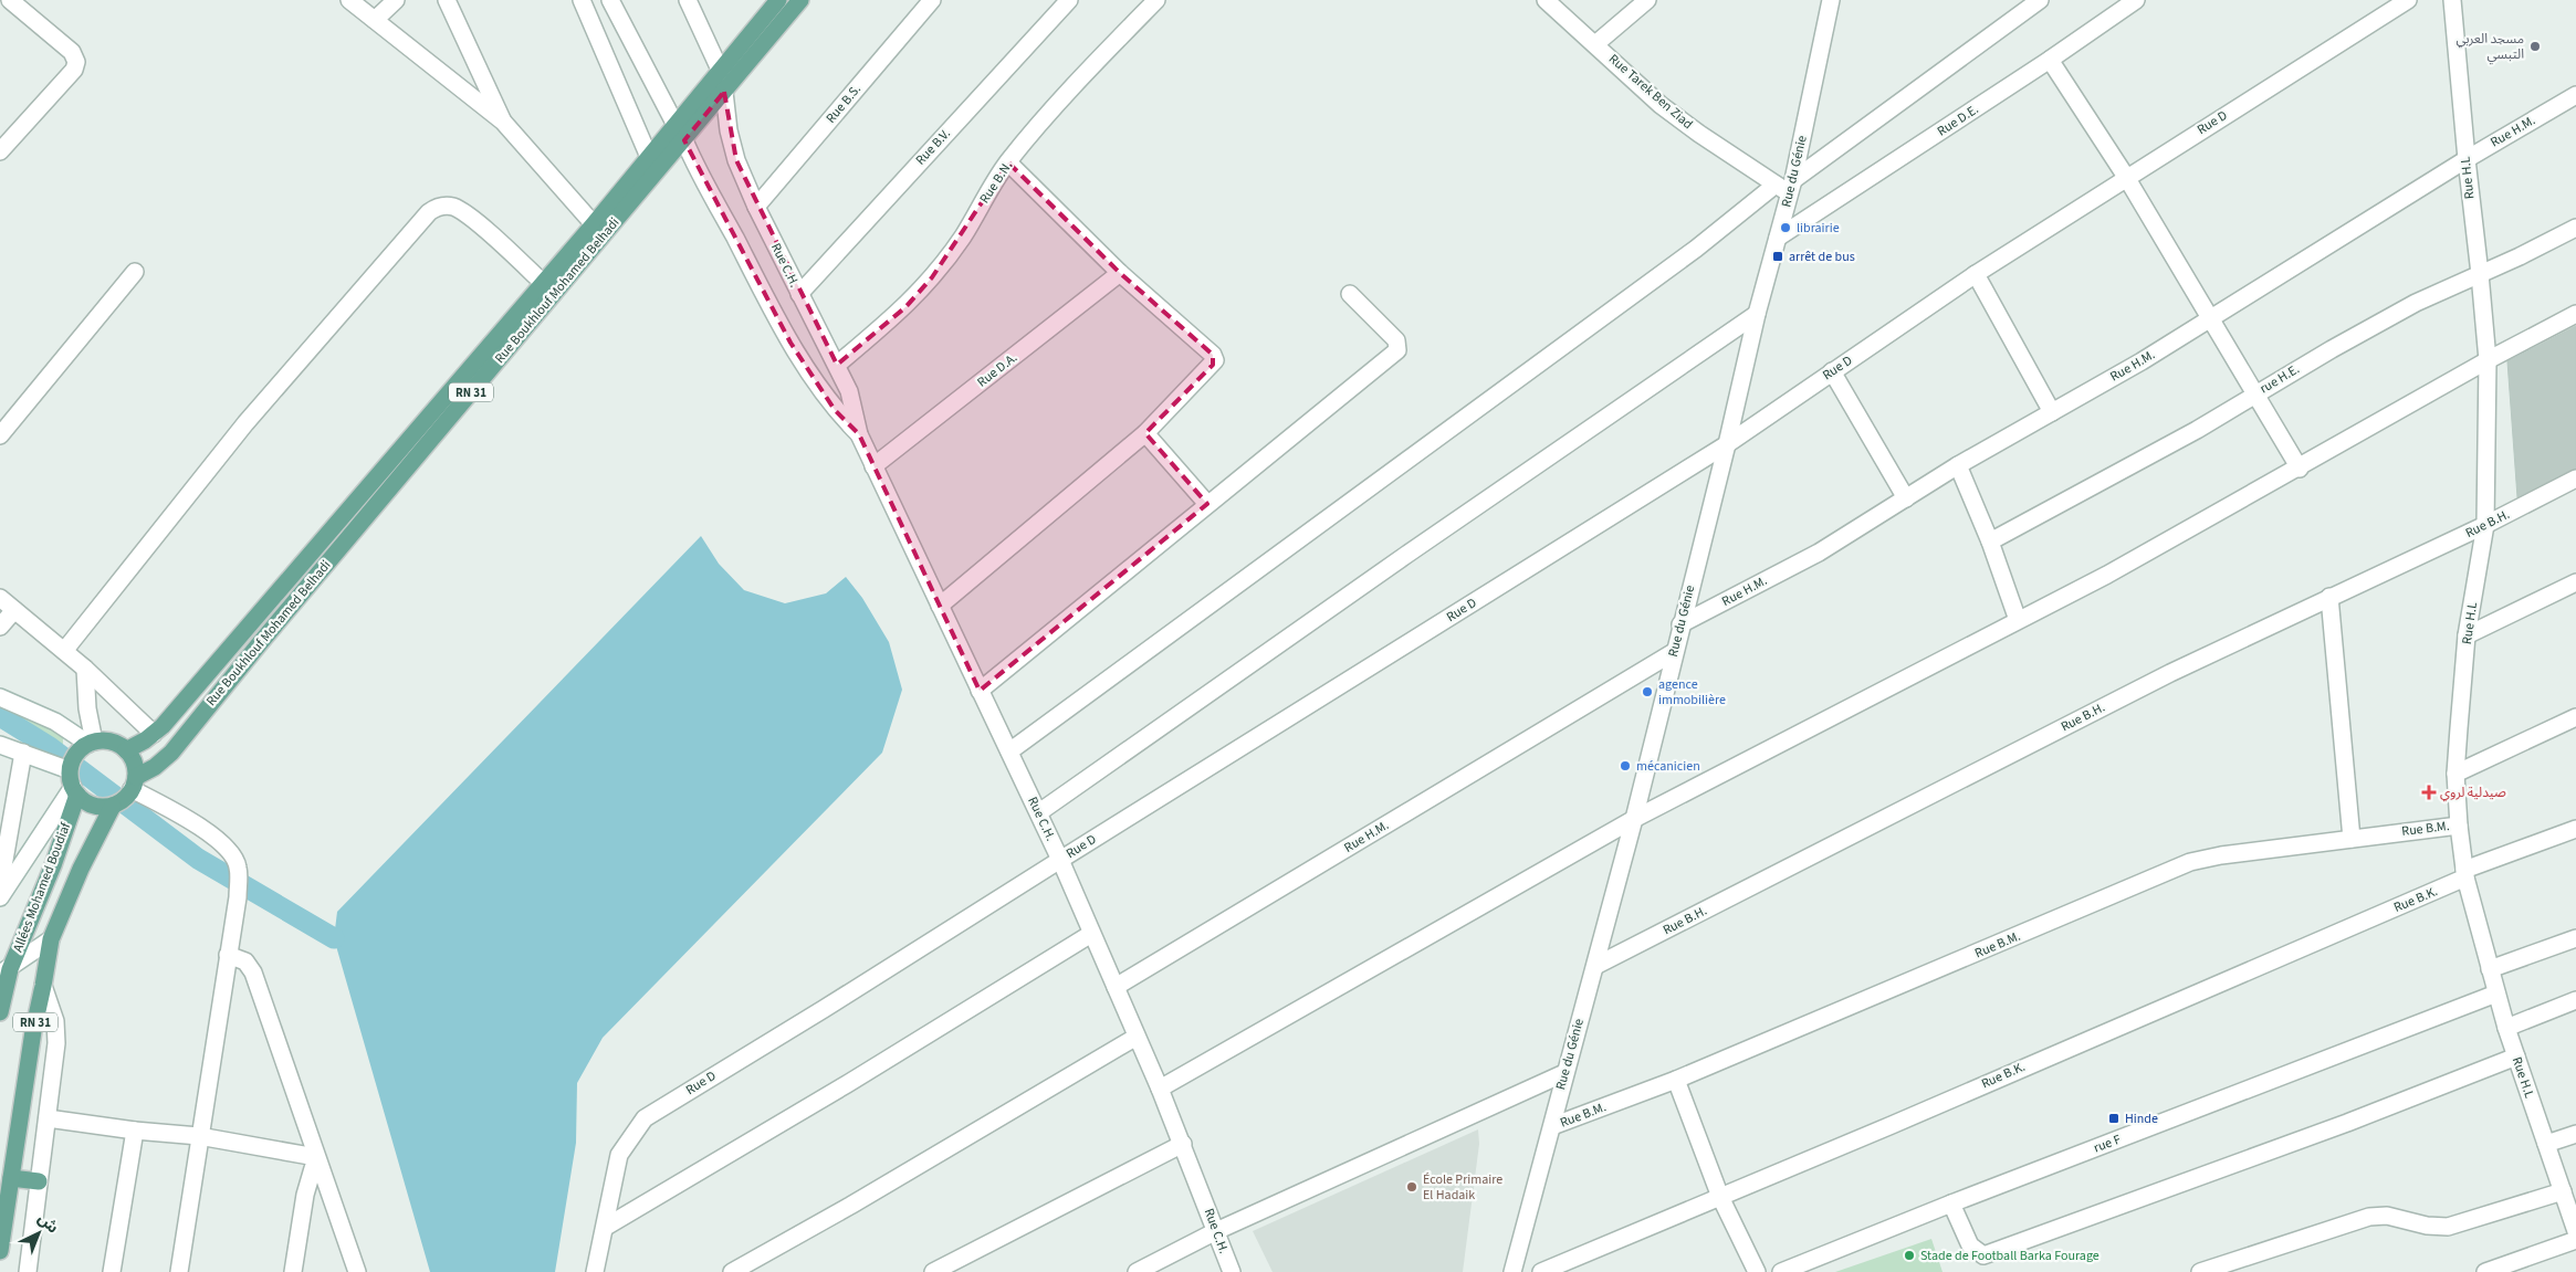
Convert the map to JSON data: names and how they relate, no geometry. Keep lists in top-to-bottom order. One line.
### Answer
{"streets":{"main road":["Rue Boukhlouf Mohamed Belhadi","RN 31","Allées Mohamed Boudiaf"],"street":["Rue Tarek Ben Ziad","Rue B.S.","Rue D.E.","Rue D","Rue H.M.","Rue B.V.","Rue du Génie","Rue H.L","Rue B.N.","Rue C.H.","Rue D.A.","rue H.E.","Rue B.H.","Rue B.M.","Rue B.K.","rue F"]},"crossings":[["Rue Tarek Ben Ziad","Rue du Génie"],["Rue B.S.","Rue C.H."],["Rue D.E.","Rue du Génie"],["Rue D","Rue du Génie"],["Rue D","Rue C.H."],["Rue H.M.","Rue du Génie"],["Rue H.M.","Rue H.L"],["Rue H.M.","Rue C.H."],["Rue B.V.","Rue C.H."],["Rue du Génie","Rue B.H."],["Rue du Génie","Rue B.M."],["Rue H.L","rue H.E."],["Rue H.L","Rue B.H."],["Rue H.L","Rue B.M."],["Rue H.L","Rue B.K."],["Rue H.L","rue F"],["Rue B.N.","Rue C.H."],["Rue C.H.","Rue Boukhlouf Mohamed Belhadi"],["Rue C.H.","Rue D.A."],["Rue Boukhlouf Mohamed Belhadi","Allées Mohamed Boudiaf"]],"places":{"other":["مسجد العربي التبسي","librairie","agence immobilière","mécanicien","École Primaire El Hadaik","Stade de Football Barka Fourage"],"transit":["arrêt de bus","Hinde"],"health":["صيدلية لروي"]},"north":"top right"}
